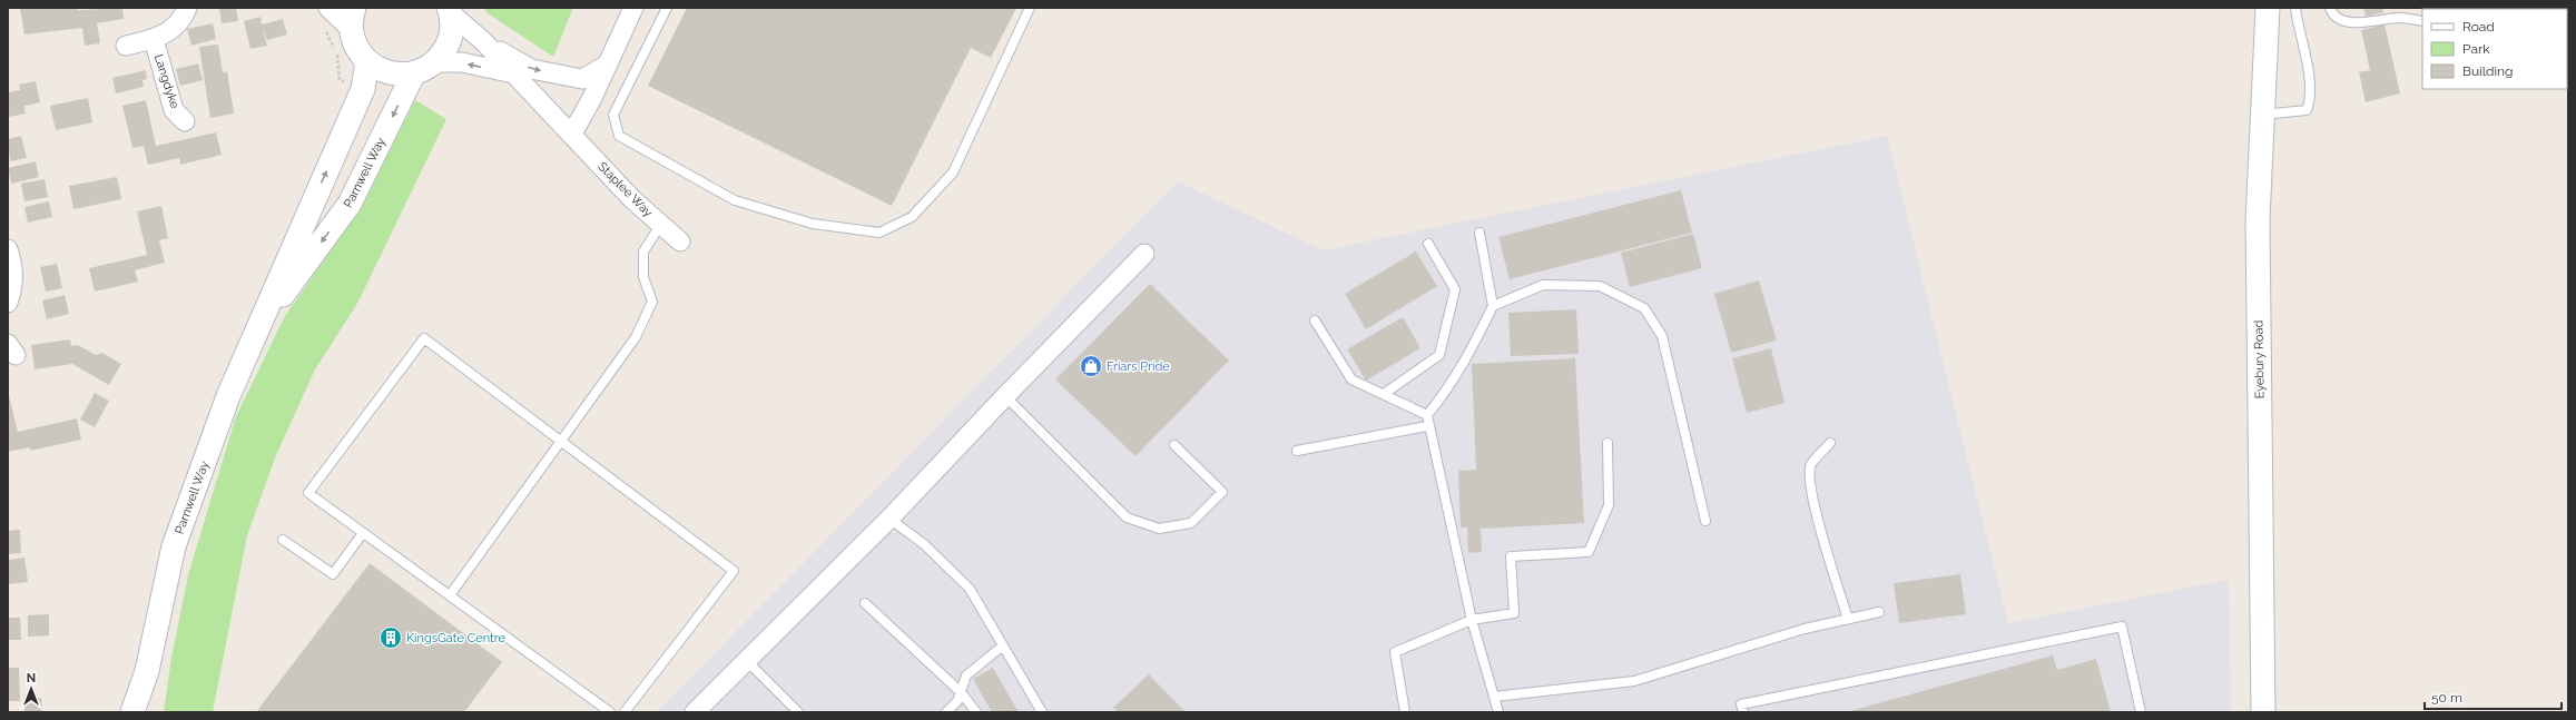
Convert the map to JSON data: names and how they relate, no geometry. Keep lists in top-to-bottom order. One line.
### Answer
{"streets":{"street":["Langdyke","Parnwell Way","Staplee Way","Eyebury Road"]},"crossings":[["Parnwell Way","Staplee Way"]],"places":{"shop":["Friars Pride"],"building":["KingsGate Centre"]},"legend":["Road","Park","Building"],"scale_bar":"50 m","north":"top"}
